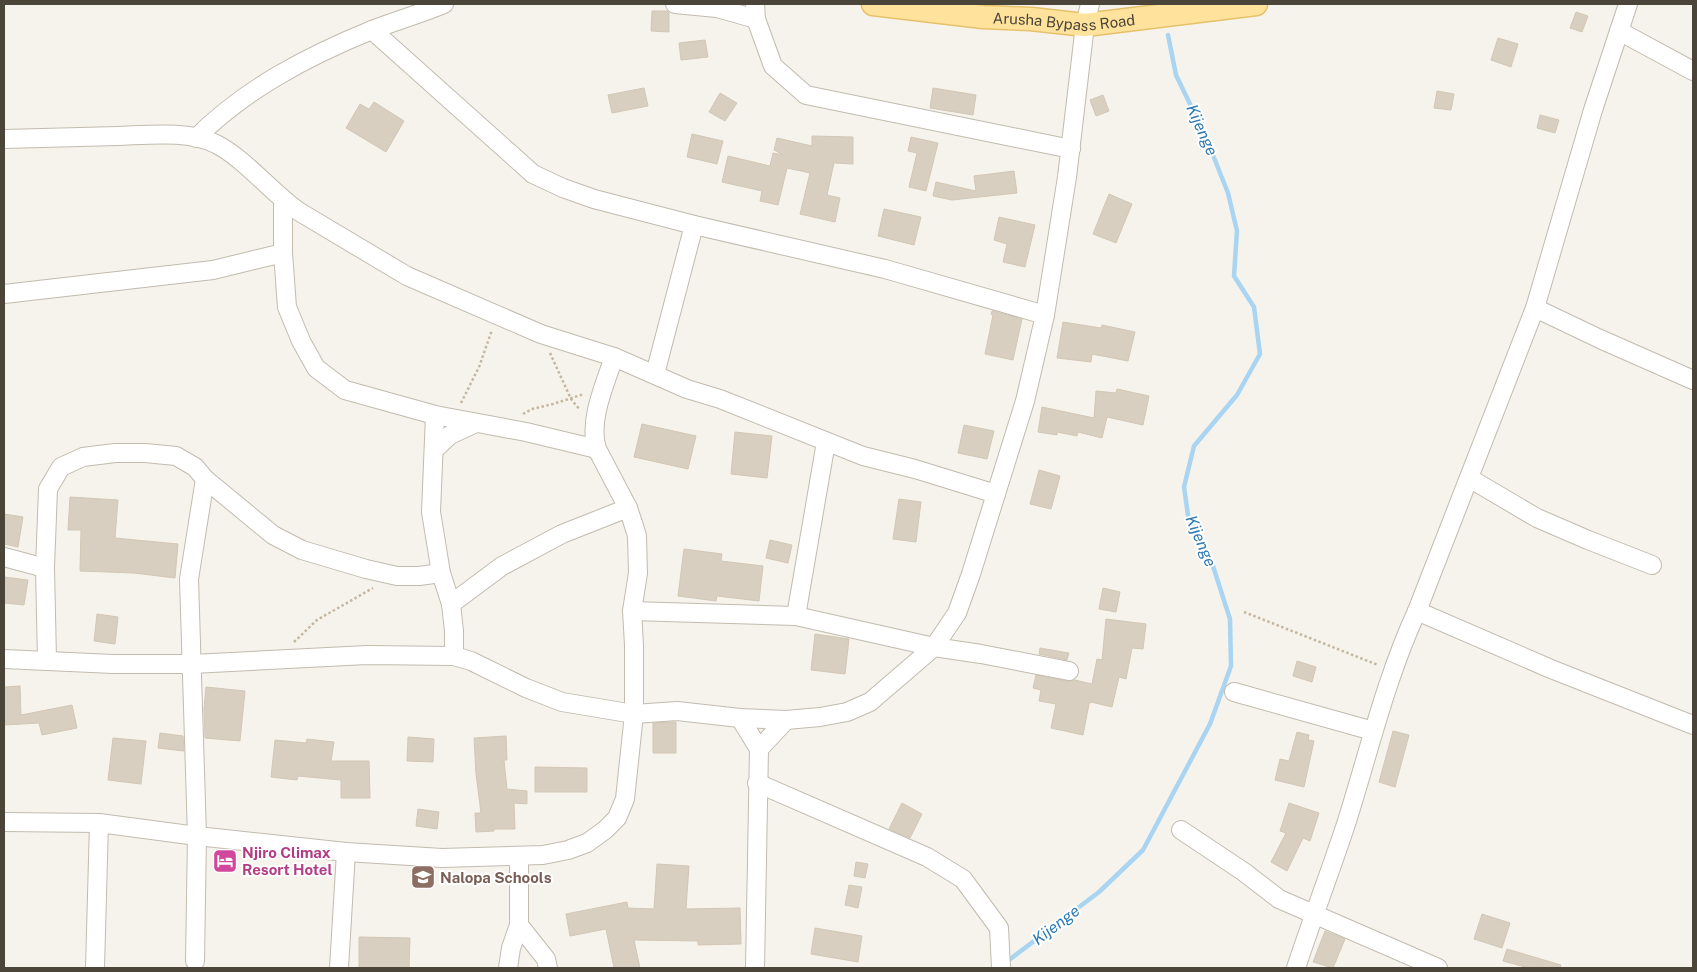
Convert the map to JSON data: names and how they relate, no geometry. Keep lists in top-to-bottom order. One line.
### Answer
{"streets":{"main road":["Arusha Bypass Road"]},"water":["Kijenge"],"places":{"hotel":["Njiro Climax Resort Hotel"],"school or university":["Nalopa Schools"]}}
